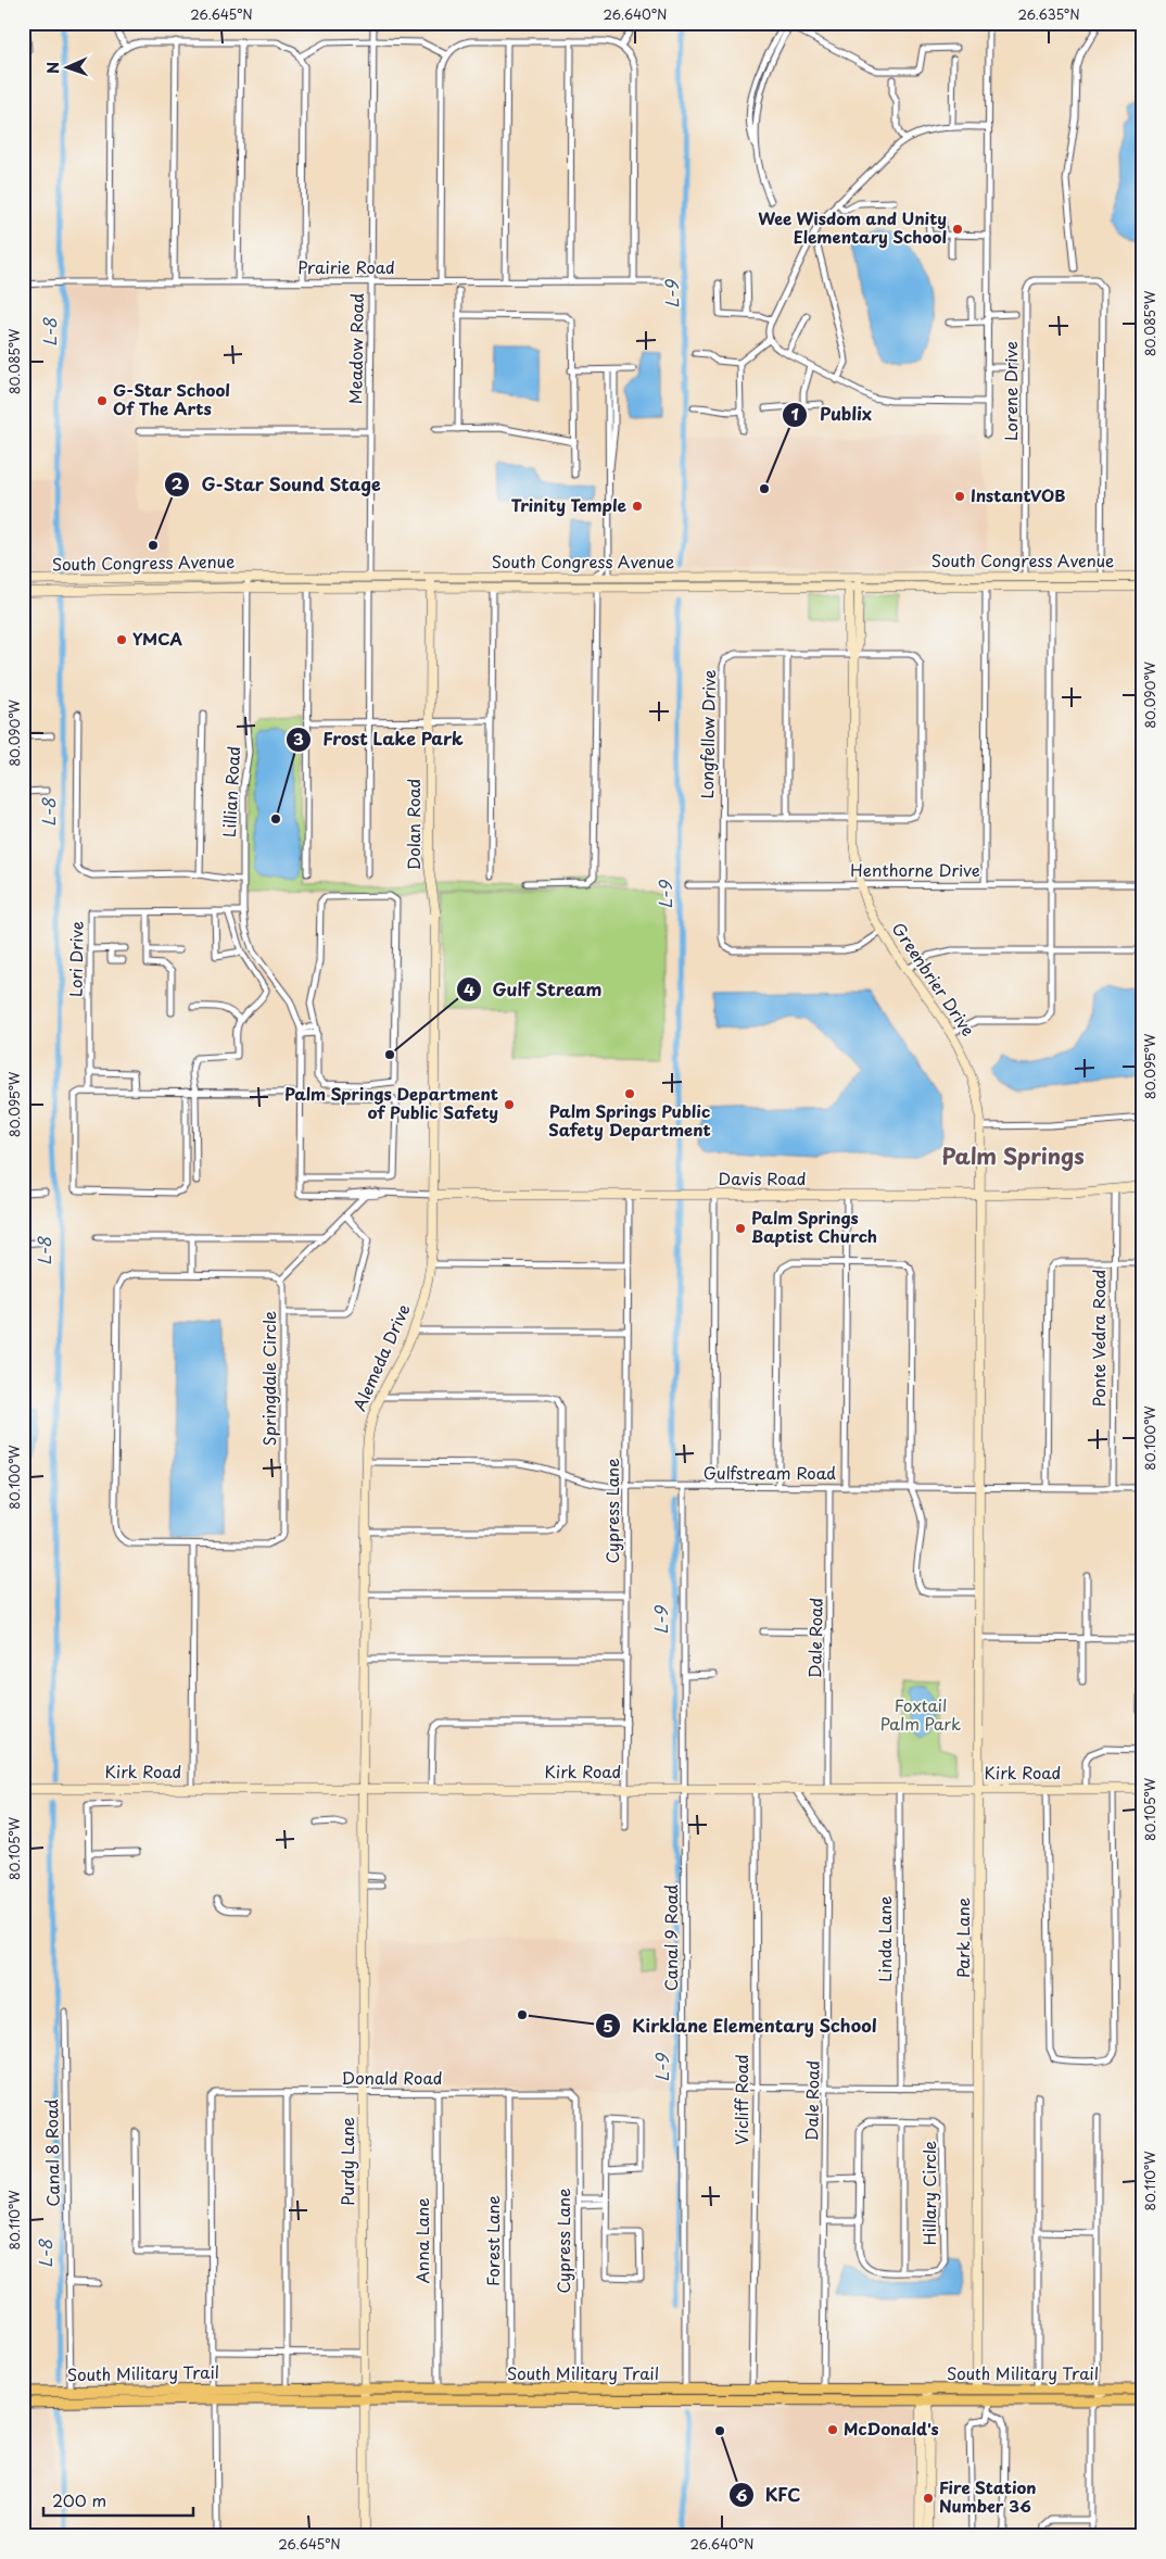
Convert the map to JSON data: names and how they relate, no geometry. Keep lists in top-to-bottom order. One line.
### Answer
{"streets":{"main road":["South Military Trail"],"street":["Prairie Road","Meadow Road","Lorene Drive","South Congress Avenue","Longfellow Drive","Lillian Road","Dolan Road","Henthorne Drive","Lori Drive","Greenbrier Drive","Davis Road","Ponte Vedra Road","Alemeda Drive","Springdale Circle","Gulfstream Road","Cypress Lane","Dale Road","Kirk Road","Canal 9 Road","Park Lane","Linda Lane","Donald Road","Vicliff Road","Canal 8 Road","Purdy Lane","Hillary Circle","Anna Lane","Forest Lane"]},"crossings":[["Prairie Road","Meadow Road"],["Meadow Road","South Congress Avenue"],["Lorene Drive","South Congress Avenue"],["South Congress Avenue","Lillian Road"],["South Congress Avenue","Dolan Road"],["South Congress Avenue","Greenbrier Drive"],["Longfellow Drive","Henthorne Drive"],["Longfellow Drive","Greenbrier Drive"],["Lillian Road","Lori Drive"],["Dolan Road","Alemeda Drive"],["Henthorne Drive","Greenbrier Drive"],["Greenbrier Drive","Davis Road"],["Greenbrier Drive","Gulfstream Road"],["Greenbrier Drive","Park Lane"],["Davis Road","Ponte Vedra Road"],["Davis Road","Alemeda Drive"],["Davis Road","Cypress Lane"],["Ponte Vedra Road","Gulfstream Road"],["Alemeda Drive","Gulfstream Road"],["Alemeda Drive","Kirk Road"],["Alemeda Drive","Purdy Lane"],["Gulfstream Road","Cypress Lane"],["Gulfstream Road","Dale Road"],["Gulfstream Road","Canal 9 Road"],["Gulfstream Road","Park Lane"],["Cypress Lane","Kirk Road"],["Cypress Lane","Donald Road"],["Cypress Lane","South Military Trail"],["Dale Road","Kirk Road"],["Dale Road","South Military Trail"],["Kirk Road","Canal 9 Road"],["Kirk Road","Park Lane"],["Kirk Road","Linda Lane"],["Kirk Road","Vicliff Road"],["Kirk Road","Purdy Lane"],["Canal 9 Road","South Military Trail"],["Park Lane","South Military Trail"],["Donald Road","Purdy Lane"],["Donald Road","Anna Lane"],["Donald Road","Forest Lane"],["Vicliff Road","South Military Trail"],["Canal 8 Road","South Military Trail"],["Purdy Lane","South Military Trail"],["Anna Lane","South Military Trail"],["Forest Lane","South Military Trail"]],"districts":["Palm Springs"],"water":["L-9","L-8"],"parks":["Foxtail Palm Park"],"places":["Wee Wisdom and Unity Elementary School","G-Star School Of The Arts","Publix","InstantVOB","Trinity Temple","G-Star Sound Stage","YMCA","Frost Lake Park","Gulf Stream","Palm Springs Public Safety Department","Palm Springs Department of Public Safety","Palm Springs Baptist Church","Kirklane Elementary School","McDonald's","KFC","Fire Station Number 36"],"scale_bar":"200 m","north":"left","coordinates":["26.645°N","26.640°N","26.635°N","80.085°W","80.090°W","80.095°W","80.100°W","80.105°W","80.110°W"]}
